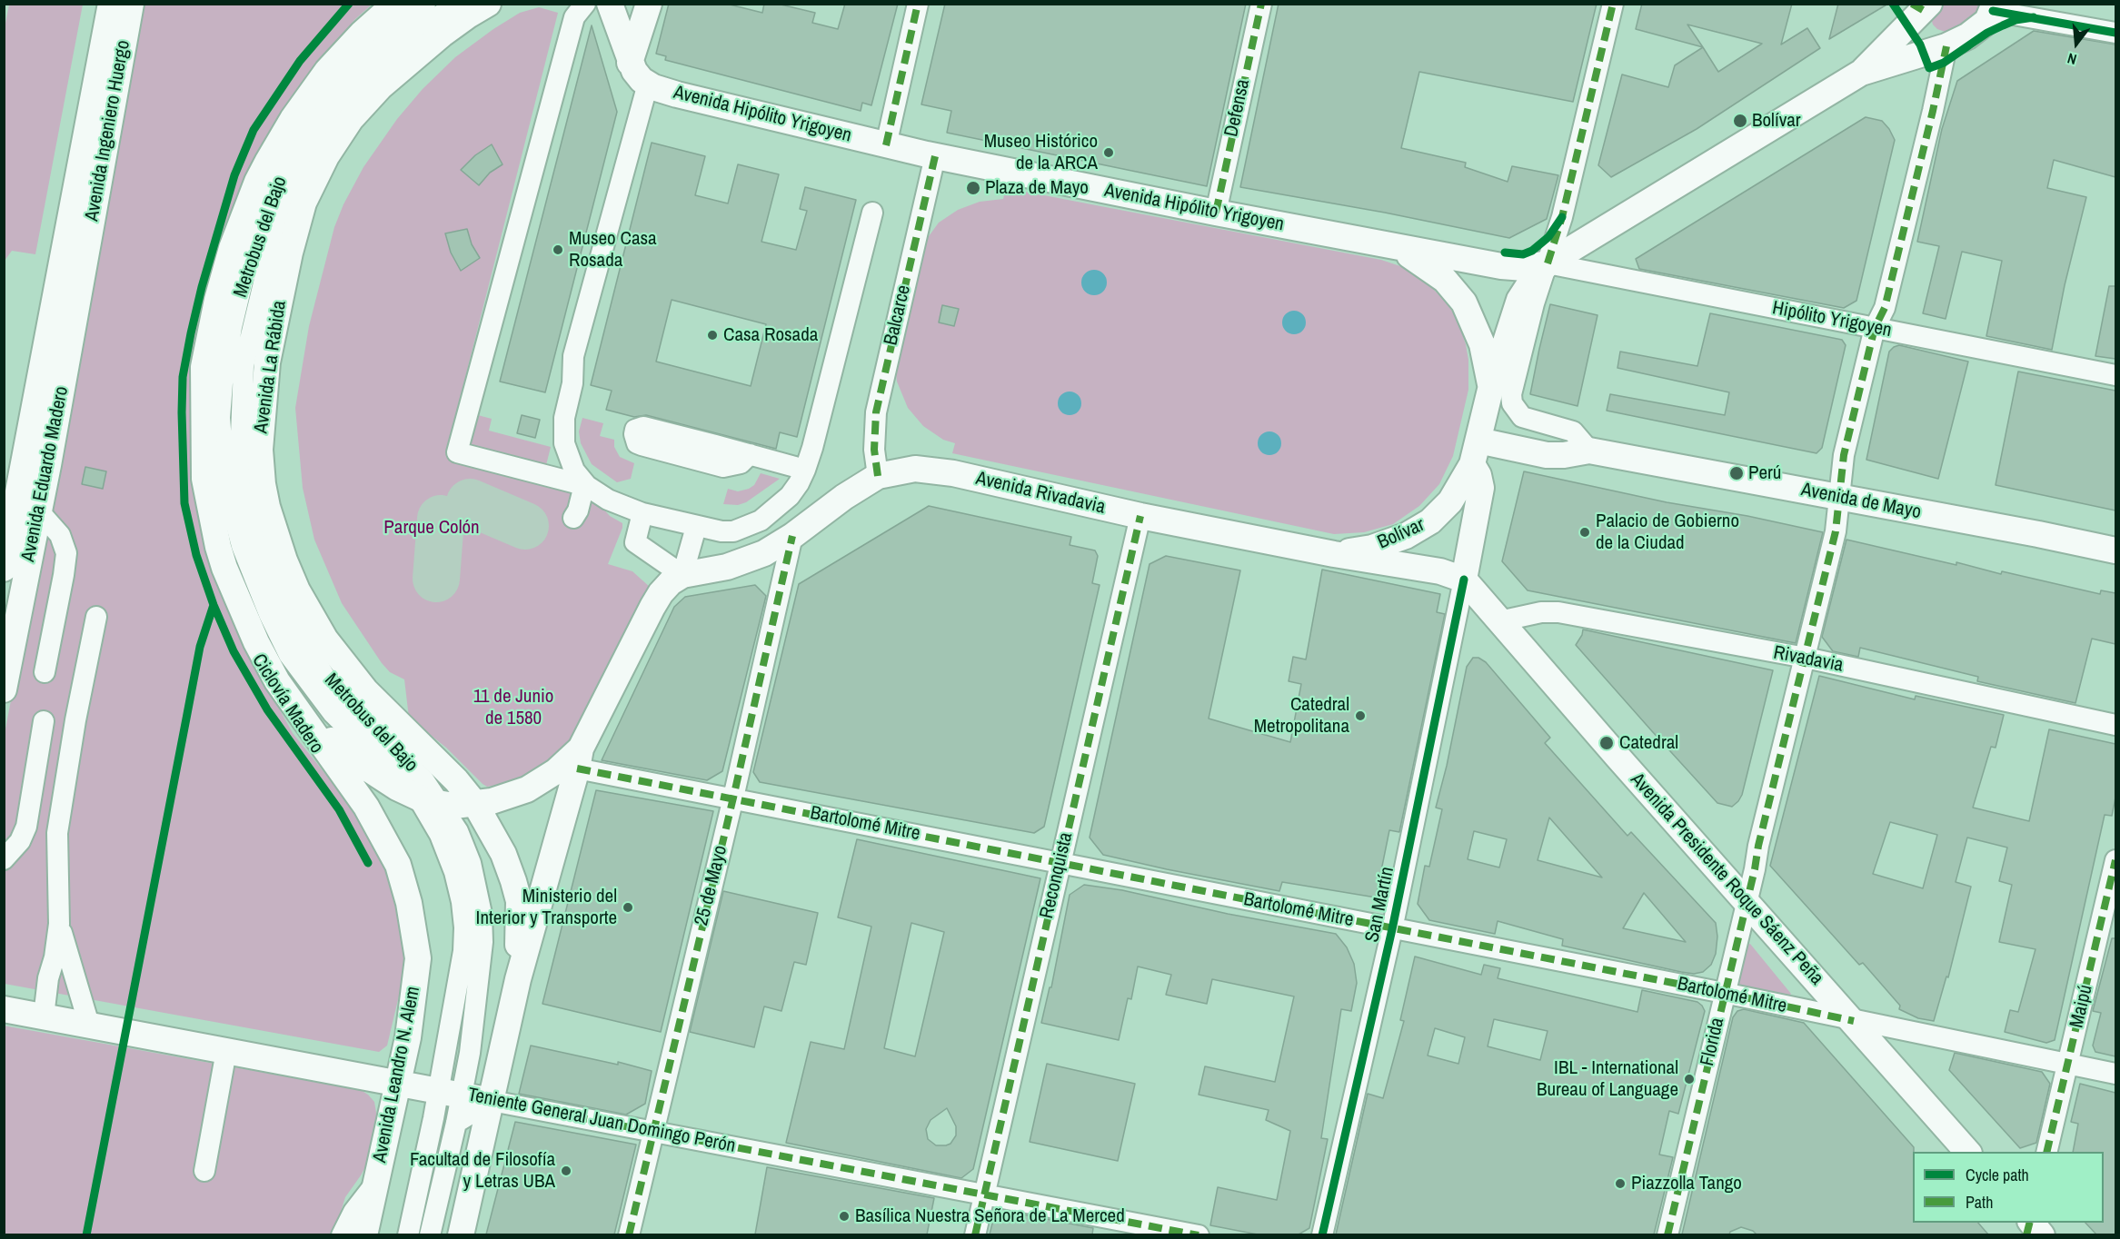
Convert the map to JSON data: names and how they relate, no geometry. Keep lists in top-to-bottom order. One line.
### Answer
{"streets":{"main road":["Avenida Hipólito Yrigoyen","Avenida Ingeniero Huergo","Avenida La Rábida","Avenida Eduardo Madero","Avenida Rivadavia","Avenida de Mayo","Bolívar","Avenida Presidente Roque Sáenz Peña","Avenida Leandro N. Alem","Teniente General Juan Domingo Perón"],"street":["Defensa","Metrobus del Bajo","Balcarce","Hipólito Yrigoyen","Rivadavia","Bartolomé Mitre","Reconquista","25 de Mayo","San Martín","Maipú","Florida"],"cycle path":["Ciclovía Madero"]},"crossings":[["Defensa","Avenida Hipólito Yrigoyen"],["Avenida Hipólito Yrigoyen","Balcarce"],["Avenida Hipólito Yrigoyen","Hipólito Yrigoyen"],["Avenida Hipólito Yrigoyen","Bolívar"],["Avenida Ingeniero Huergo","Avenida Eduardo Madero"],["Metrobus del Bajo","Teniente General Juan Domingo Perón"],["Balcarce","Avenida Rivadavia"],["Hipólito Yrigoyen","Bolívar"],["Avenida Rivadavia","Bolívar"],["Avenida Rivadavia","Bartolomé Mitre"],["Avenida Rivadavia","Reconquista"],["Avenida Rivadavia","Avenida Presidente Roque Sáenz Peña"],["Avenida Rivadavia","25 de Mayo"],["Avenida Rivadavia","San Martín"],["Avenida de Mayo","Bolívar"],["Rivadavia","Avenida Presidente Roque Sáenz Peña"],["Rivadavia","Florida"],["Bartolomé Mitre","Reconquista"],["Bartolomé Mitre","Avenida Presidente Roque Sáenz Peña"],["Bartolomé Mitre","25 de Mayo"],["Bartolomé Mitre","San Martín"],["Bartolomé Mitre","Maipú"],["Bartolomé Mitre","Florida"],["Reconquista","Teniente General Juan Domingo Perón"],["Avenida Presidente Roque Sáenz Peña","San Martín"],["Avenida Presidente Roque Sáenz Peña","Florida"],["25 de Mayo","Teniente General Juan Domingo Perón"],["Avenida Leandro N. Alem","Teniente General Juan Domingo Perón"]],"parks":["Parque Colón","11 de Junio de 1580"],"places":["Bolívar","Museo Histórico de la ARCA","Plaza de Mayo","Museo Casa Rosada","Casa Rosada","Perú","Palacio de Gobierno de la Ciudad","Catedral Metropolitana","Catedral","Ministerio del Interior y Transporte","IBL - International Bureau of Language","Facultad de Filosofía y Letras UBA","Piazzolla Tango","Basílica Nuestra Señora de La Merced"],"legend":["Cycle path","Path"],"north":"bottom"}
